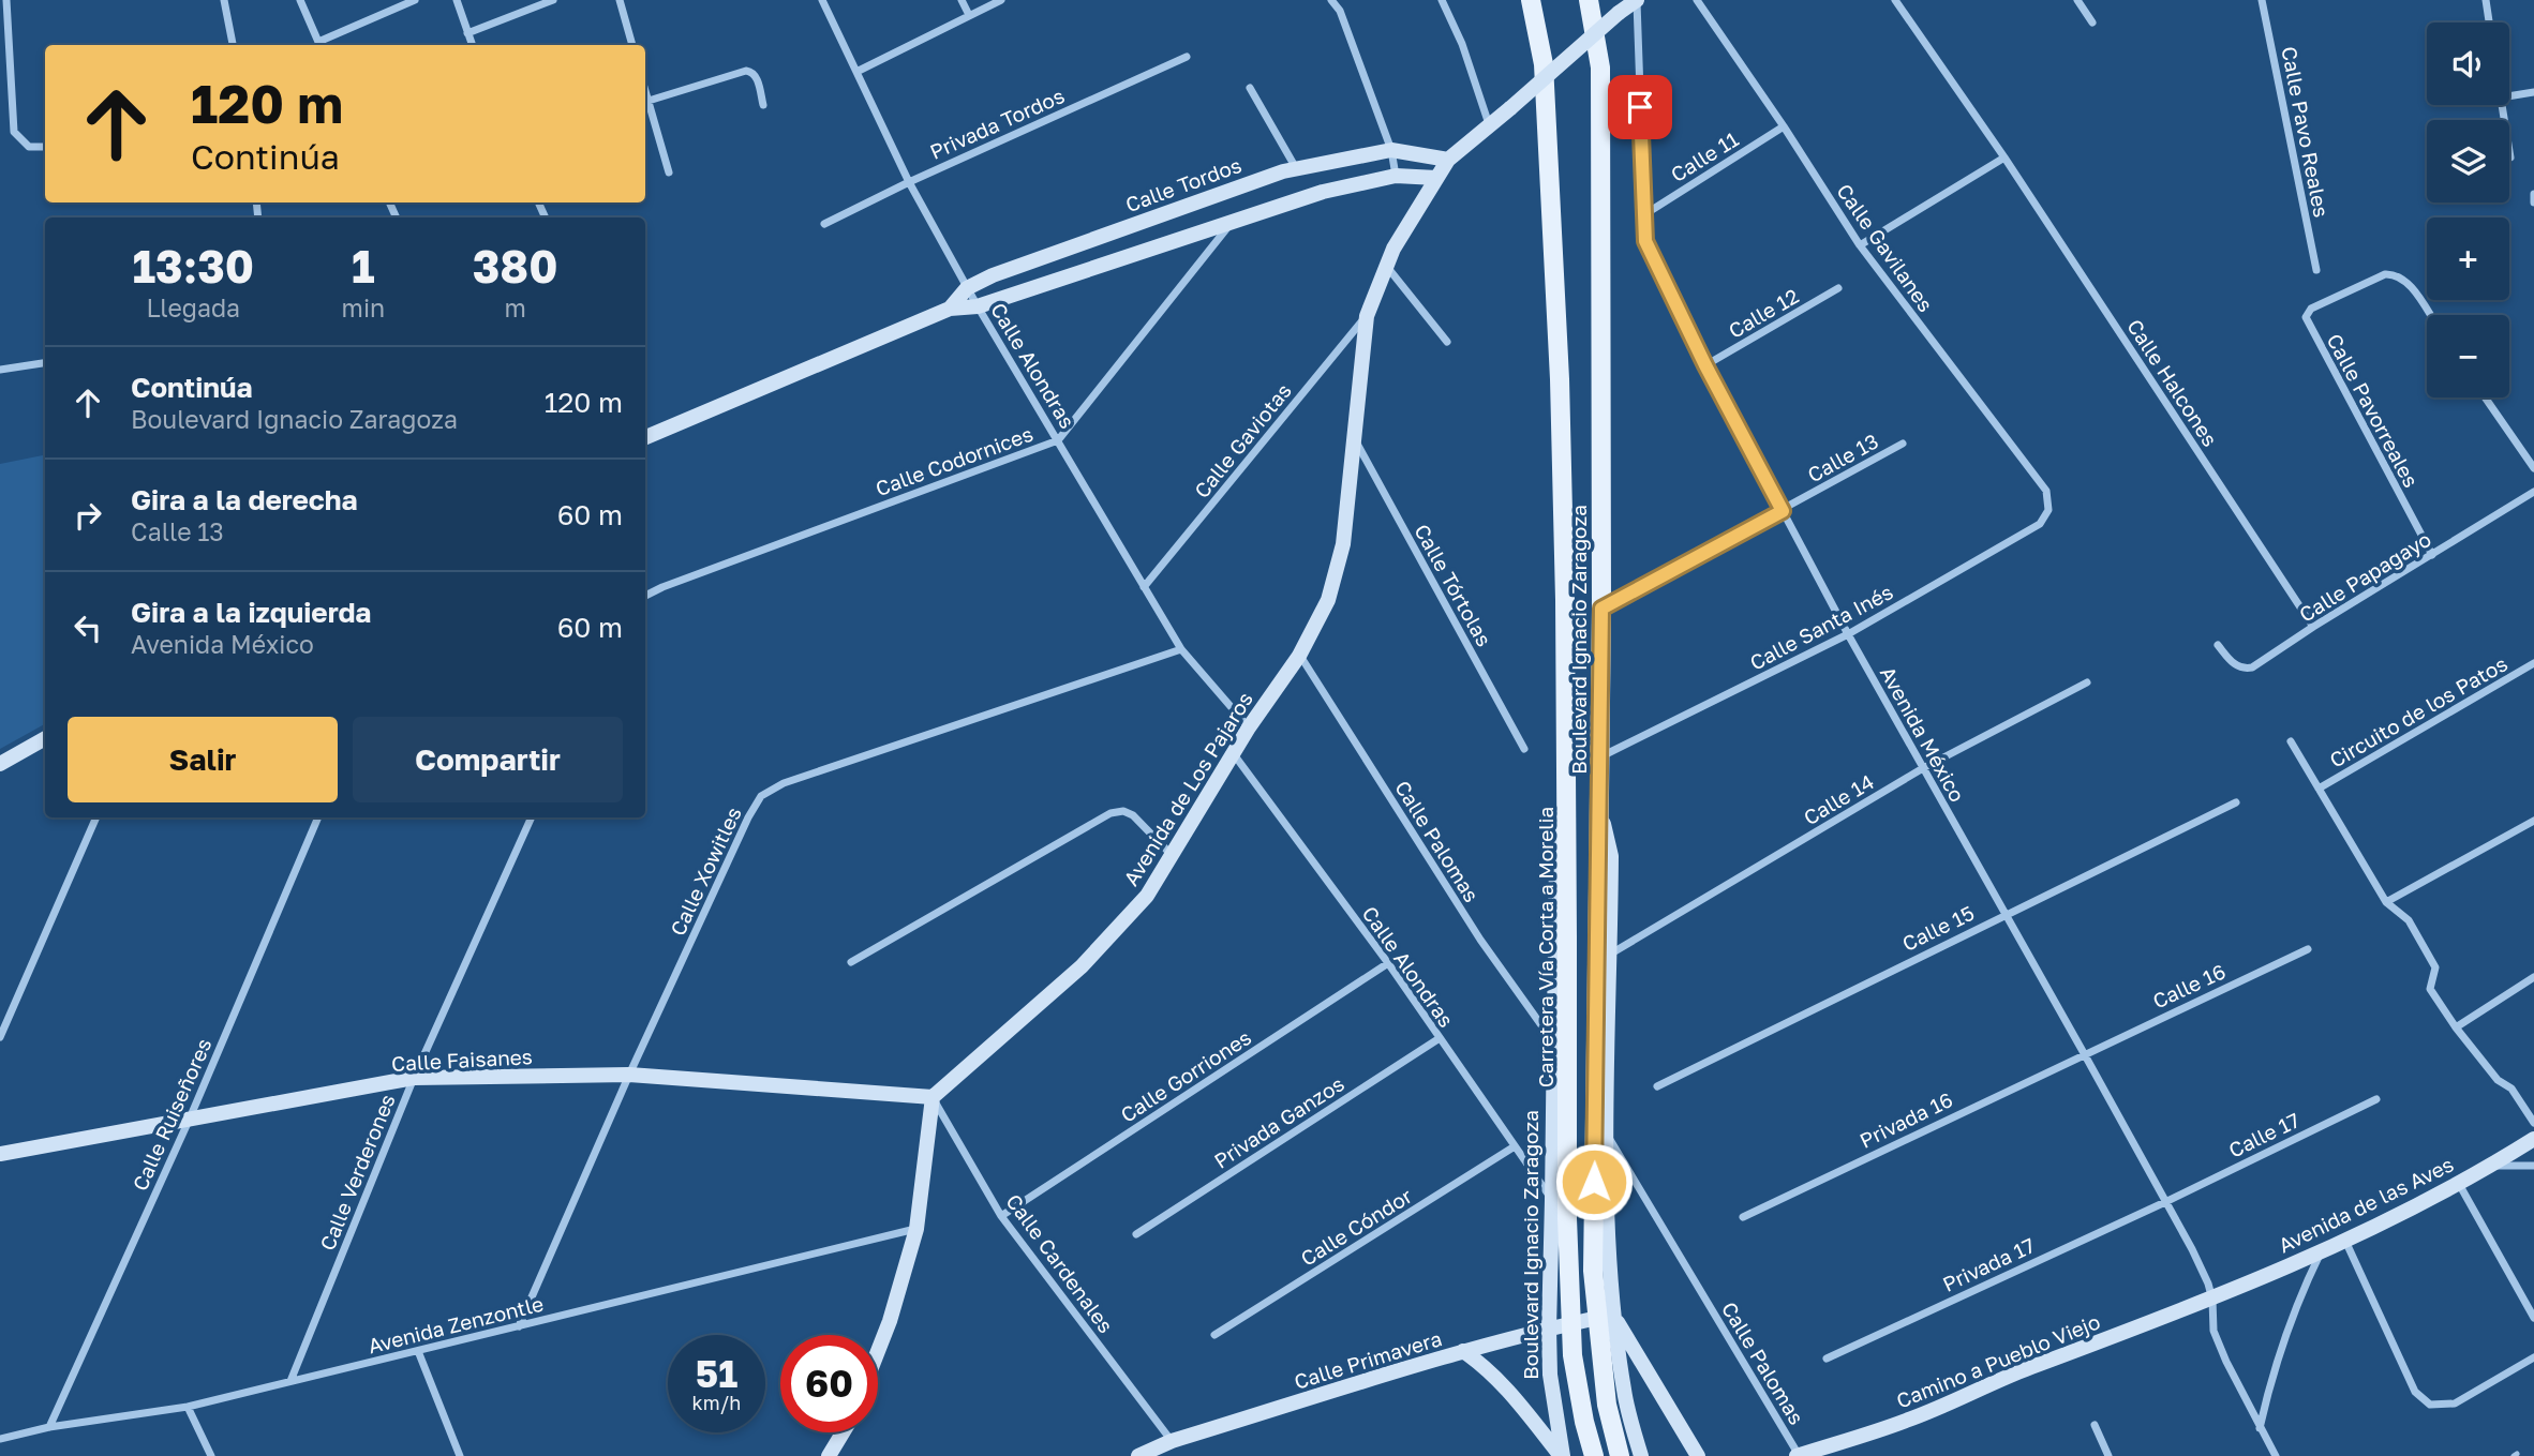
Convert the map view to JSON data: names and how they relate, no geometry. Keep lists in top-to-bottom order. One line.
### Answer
{"streets":{"main road":["Boulevard Ignacio Zaragoza","Carretera Vía Corta a Morelia"],"street":["Privada Tordos","Calle Pavo Reales","Calle 11","Calle Tordos","Calle Gavilanes","Calle 12","Calle Alondras","Calle Halcones","Calle Pavorreales","Calle Gaviotas","Calle 13","Calle Codornices","Calle Papagayo","Calle Tórtolas","Calle Santa Inés","Circuito de los Patos","Avenida México","Avenida de Los Pajaros","Calle 14","Calle Palomas","Calle Xowitles","Calle 15","Calle 16","Calle Faisanes","Calle Gorriones","Calle Ruiseñores","Privada 16","Privada Ganzos","Calle 17","Calle Verderones","Avenida de las Aves","Calle Cóndor","Calle Cardenales","Privada 17","Avenida Zenzontle","Calle Primavera","Camino a Pueblo Viejo"]},"crossings":[["Privada Tordos","Calle Alondras"],["Calle 11","Calle Gavilanes"],["Calle 11","Avenida México"],["Calle Tordos","Calle Alondras"],["Calle Tordos","Calle Codornices"],["Calle Gavilanes","Calle Santa Inés"],["Calle 12","Avenida México"],["Calle Alondras","Calle Gaviotas"],["Calle Alondras","Calle Codornices"],["Calle Alondras","Boulevard Ignacio Zaragoza"],["Calle Alondras","Avenida de Los Pajaros"],["Calle Alondras","Calle Xowitles"],["Calle Alondras","Calle Gorriones"],["Calle Alondras","Privada Ganzos"],["Calle Alondras","Calle Cóndor"],["Calle Halcones","Calle Papagayo"],["Calle Pavorreales","Calle Papagayo"],["Calle 13","Boulevard Ignacio Zaragoza"],["Calle 13","Avenida México"],["Calle Tórtolas","Avenida de Los Pajaros"],["Calle Santa Inés","Boulevard Ignacio Zaragoza"],["Calle Santa Inés","Avenida México"],["Boulevard Ignacio Zaragoza","Calle 14"],["Boulevard Ignacio Zaragoza","Calle Palomas"],["Boulevard Ignacio Zaragoza","Carretera Vía Corta a Morelia"],["Boulevard Ignacio Zaragoza","Calle Primavera"],["Avenida México","Calle 14"],["Avenida México","Calle 15"],["Avenida México","Calle 16"],["Avenida México","Privada 16"],["Avenida México","Calle 17"],["Avenida México","Avenida de las Aves"],["Avenida México","Privada 17"],["Avenida México","Camino a Pueblo Viejo"],["Avenida de Los Pajaros","Calle Palomas"],["Avenida de Los Pajaros","Calle Faisanes"],["Avenida de Los Pajaros","Calle Cardenales"],["Calle Palomas","Camino a Pueblo Viejo"],["Calle Xowitles","Calle Faisanes"],["Calle Xowitles","Avenida Zenzontle"],["Calle 16","Privada 16"],["Calle Faisanes","Calle Ruiseñores"],["Calle Faisanes","Calle Verderones"],["Calle Faisanes","Calle Cardenales"],["Calle Gorriones","Calle Cardenales"],["Calle Ruiseñores","Avenida Zenzontle"],["Calle 17","Privada 17"],["Calle Verderones","Avenida Zenzontle"],["Avenida de las Aves","Camino a Pueblo Viejo"],["Calle Cardenales","Calle Primavera"]],"page":{"map_buttons":["+","−"],"turn":["120 m","Continúa"],"eta":["13:30","Llegada","1","min","380","m"],"list":[{"name":"Continúa","note":"Boulevard Ignacio Zaragoza","value":"120 m"},{"name":"Gira a la derecha","note":"Calle 13","value":"60 m"},{"name":"Gira a la izquierda","note":"Avenida México","value":"60 m"}],"buttons":["Salir","Compartir"],"speed":"51 km/h","limit":"60"}}
